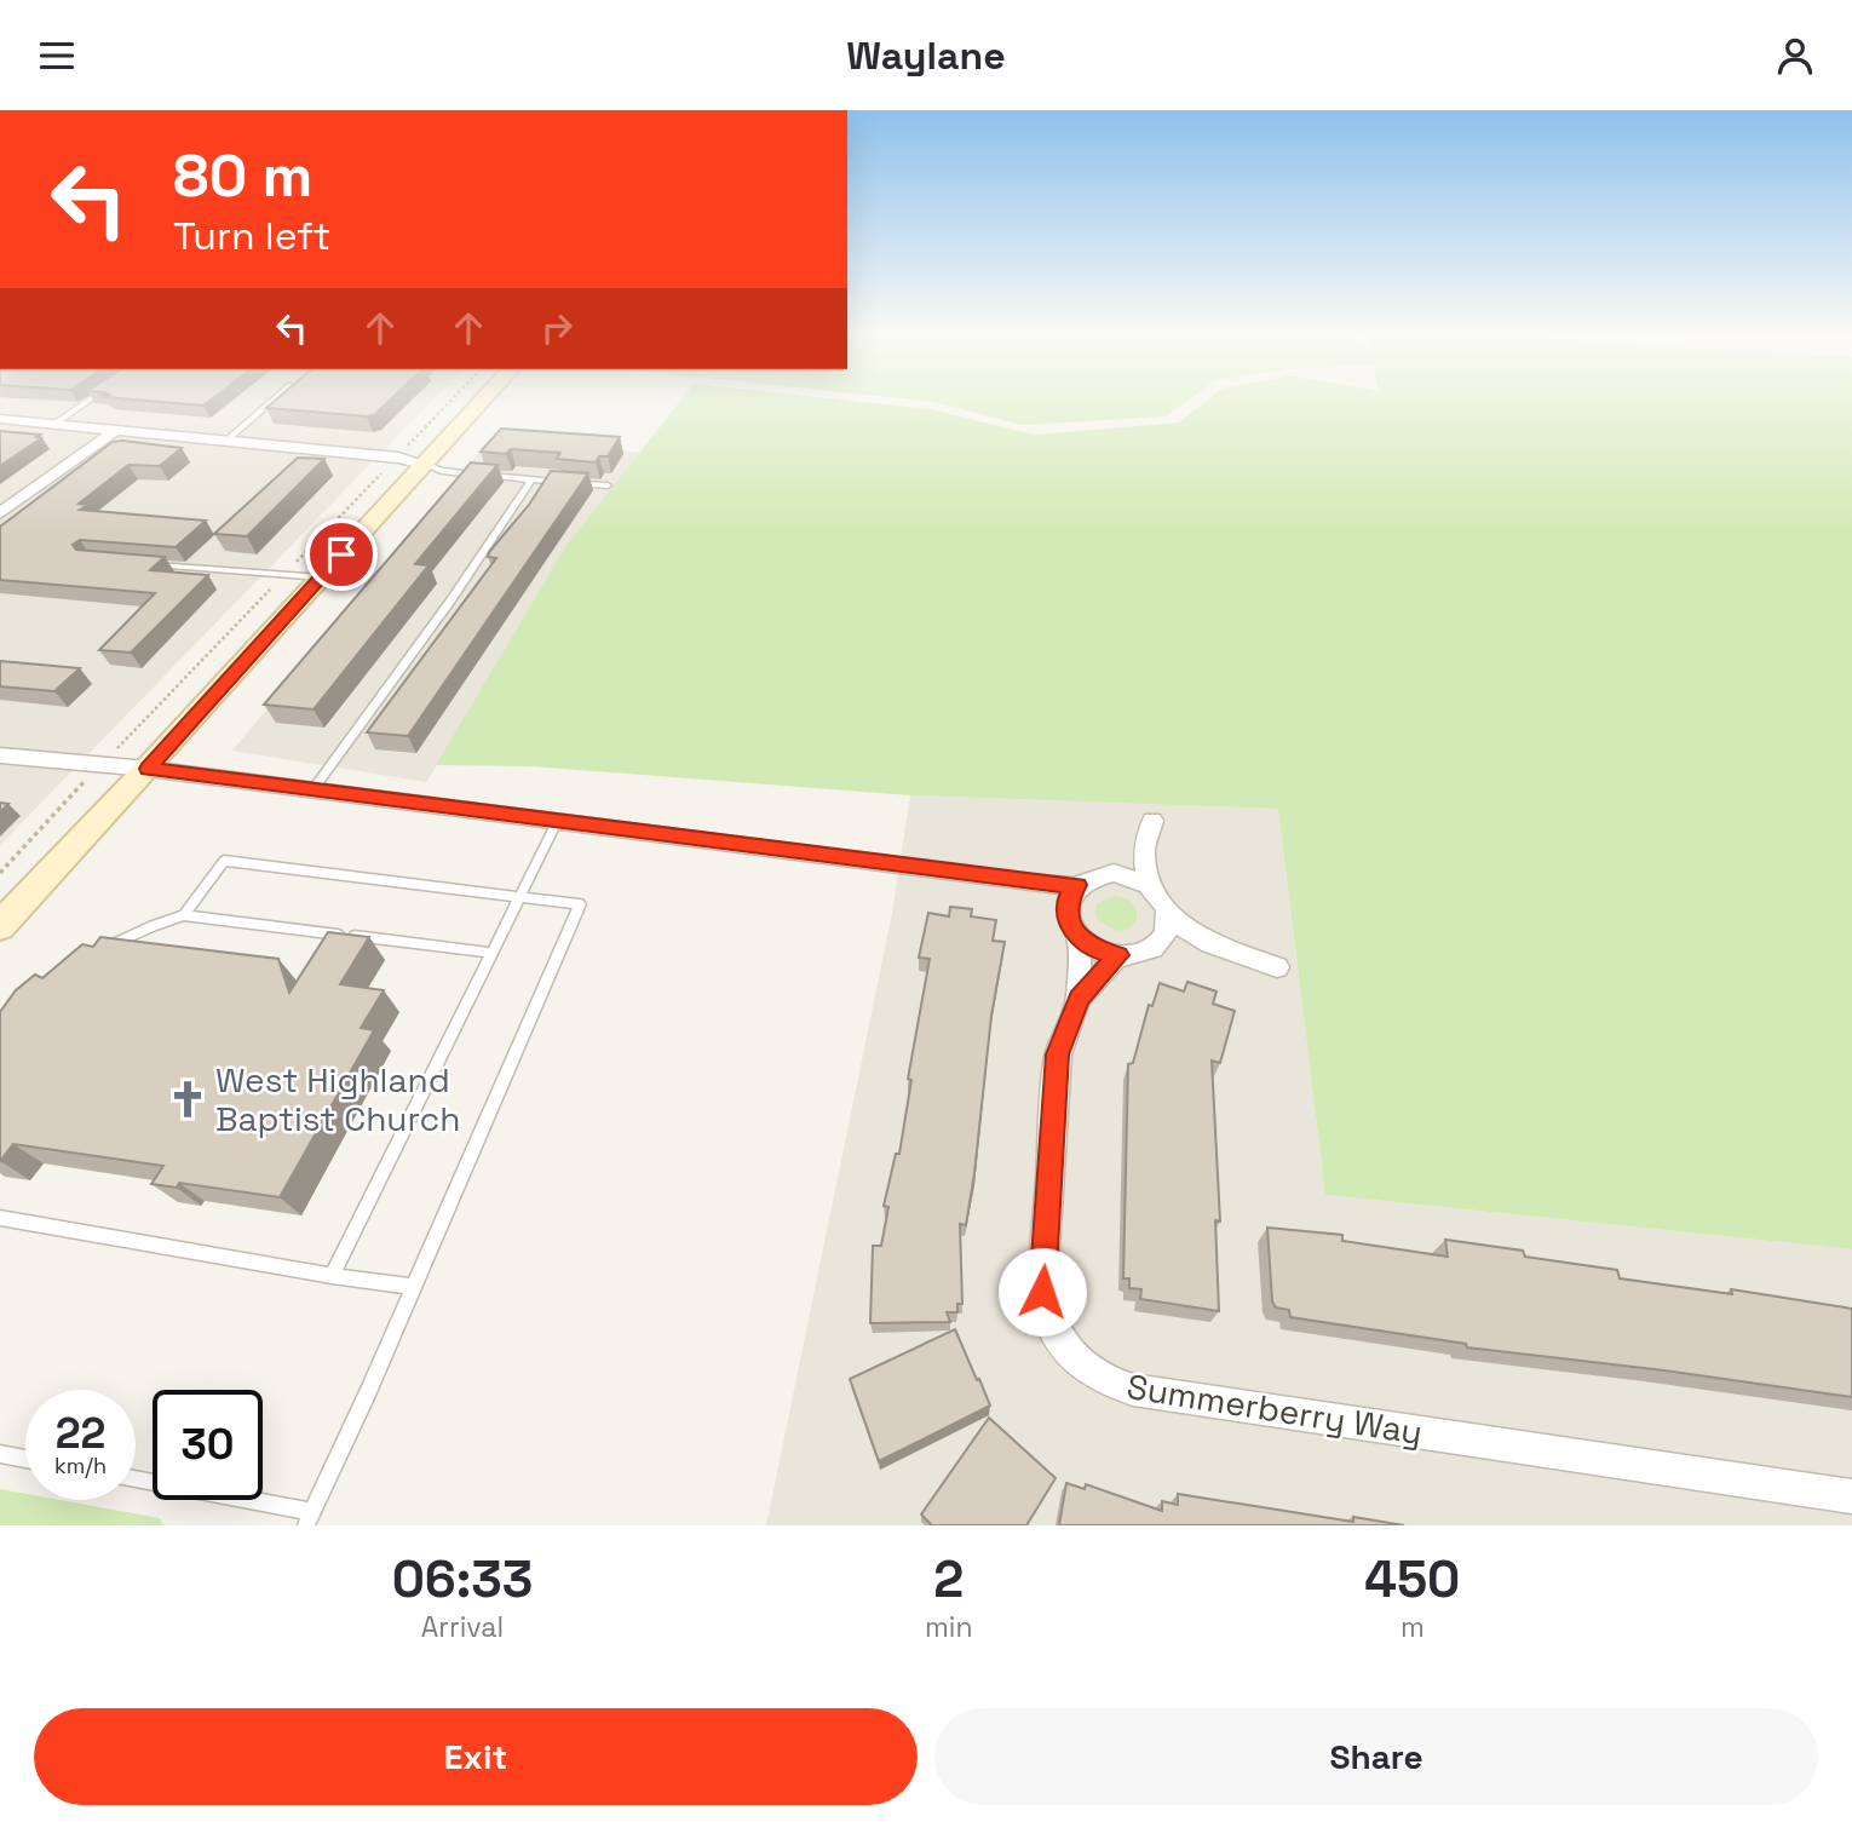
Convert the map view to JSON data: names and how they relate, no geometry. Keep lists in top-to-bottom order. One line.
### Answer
{"streets":{"street":["Summerberry Way"]},"places":{"church":["West Highland Baptist Church"]},"page":{"header":"Waylane","turn":["80 m","Turn left"],"speed":"22 km/h","limit":"30","eta":["06:33","Arrival","2","min","450","m"],"buttons":["Exit","Share"]}}
